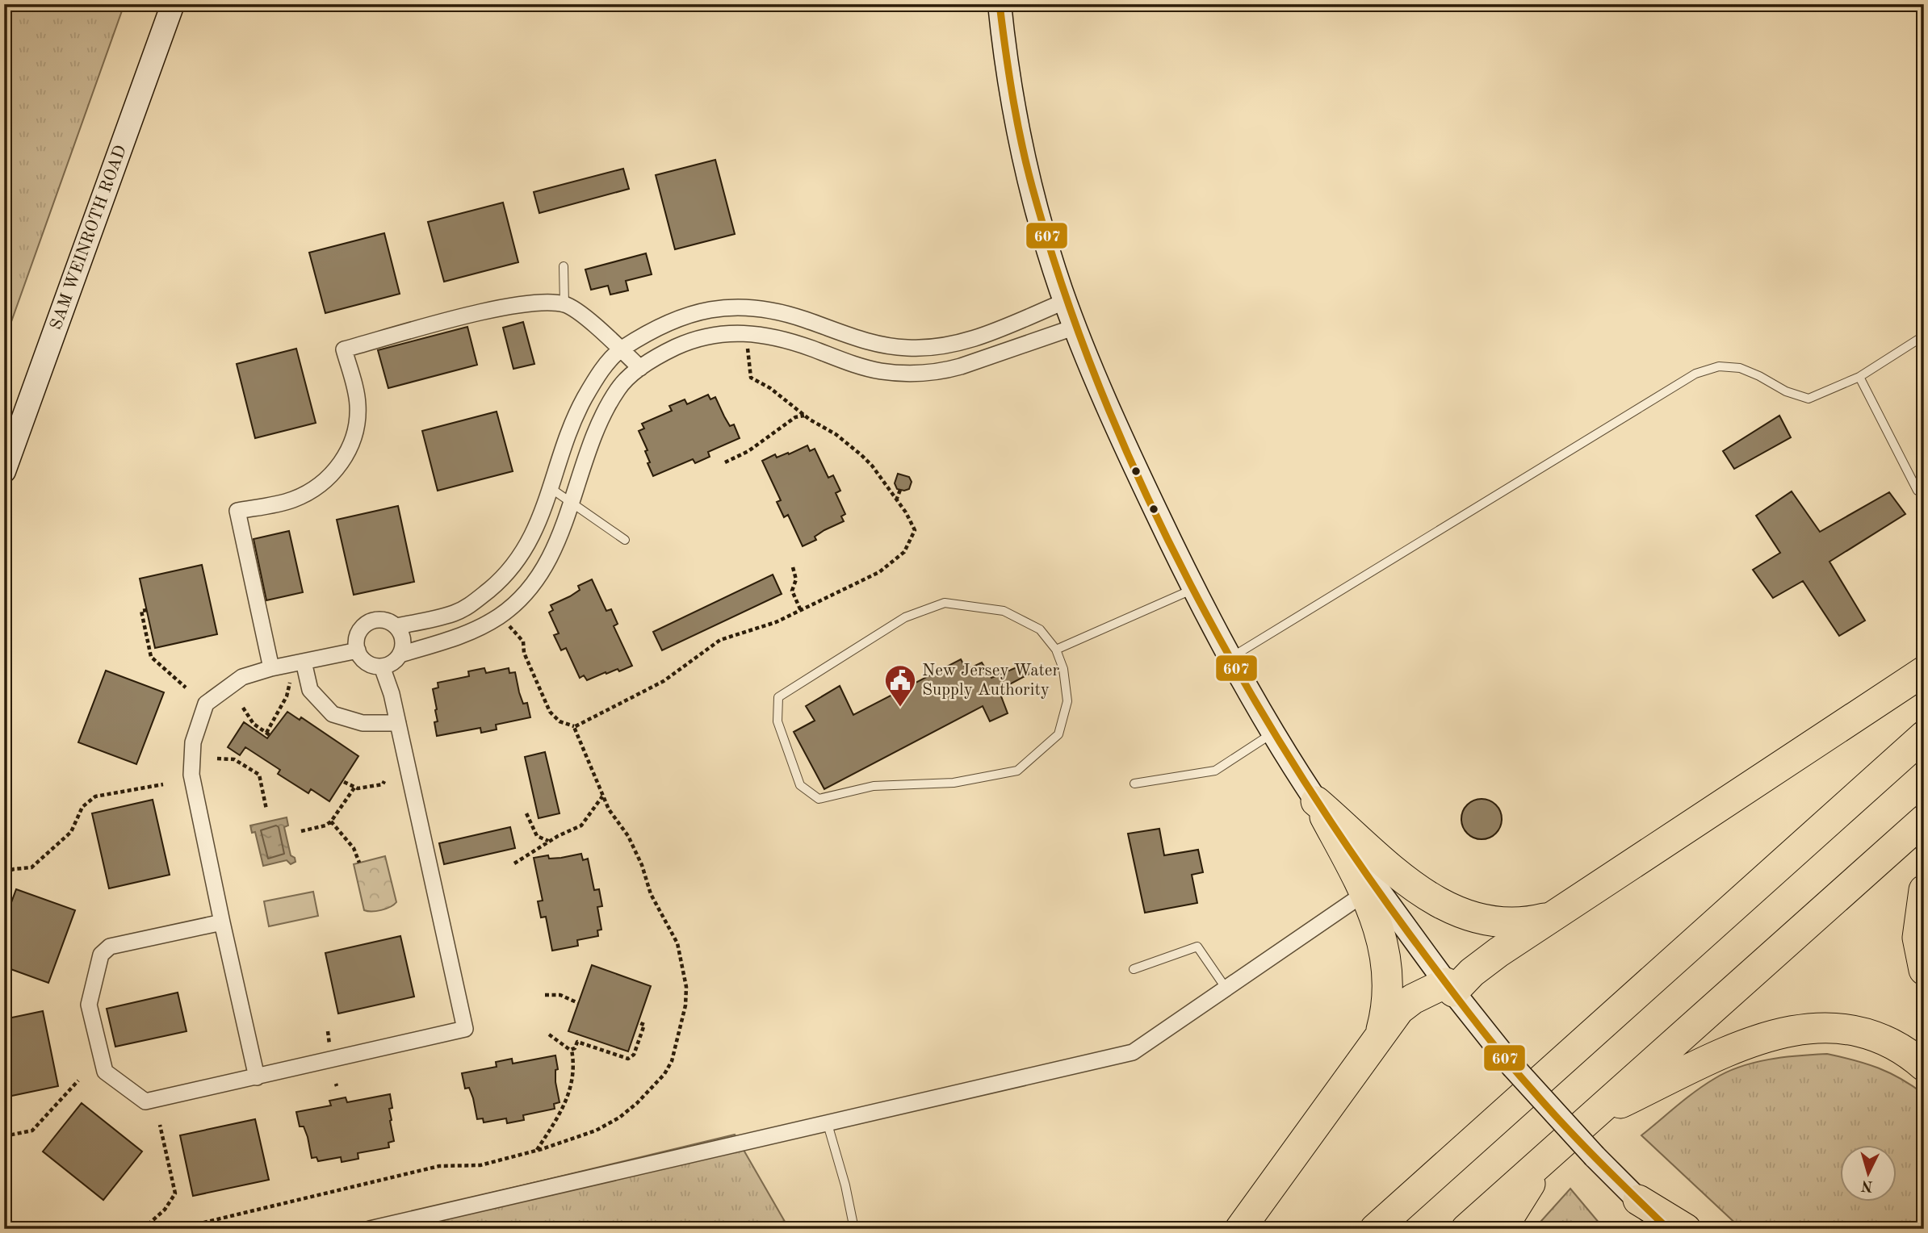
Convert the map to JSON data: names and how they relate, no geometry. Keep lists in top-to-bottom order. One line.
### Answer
{"streets":{"street":["SAM WEINROTH ROAD"]},"places":{"public building":["New Jersey Water Supply Authority"]},"lines":["transit line 607"],"north":"bottom"}
